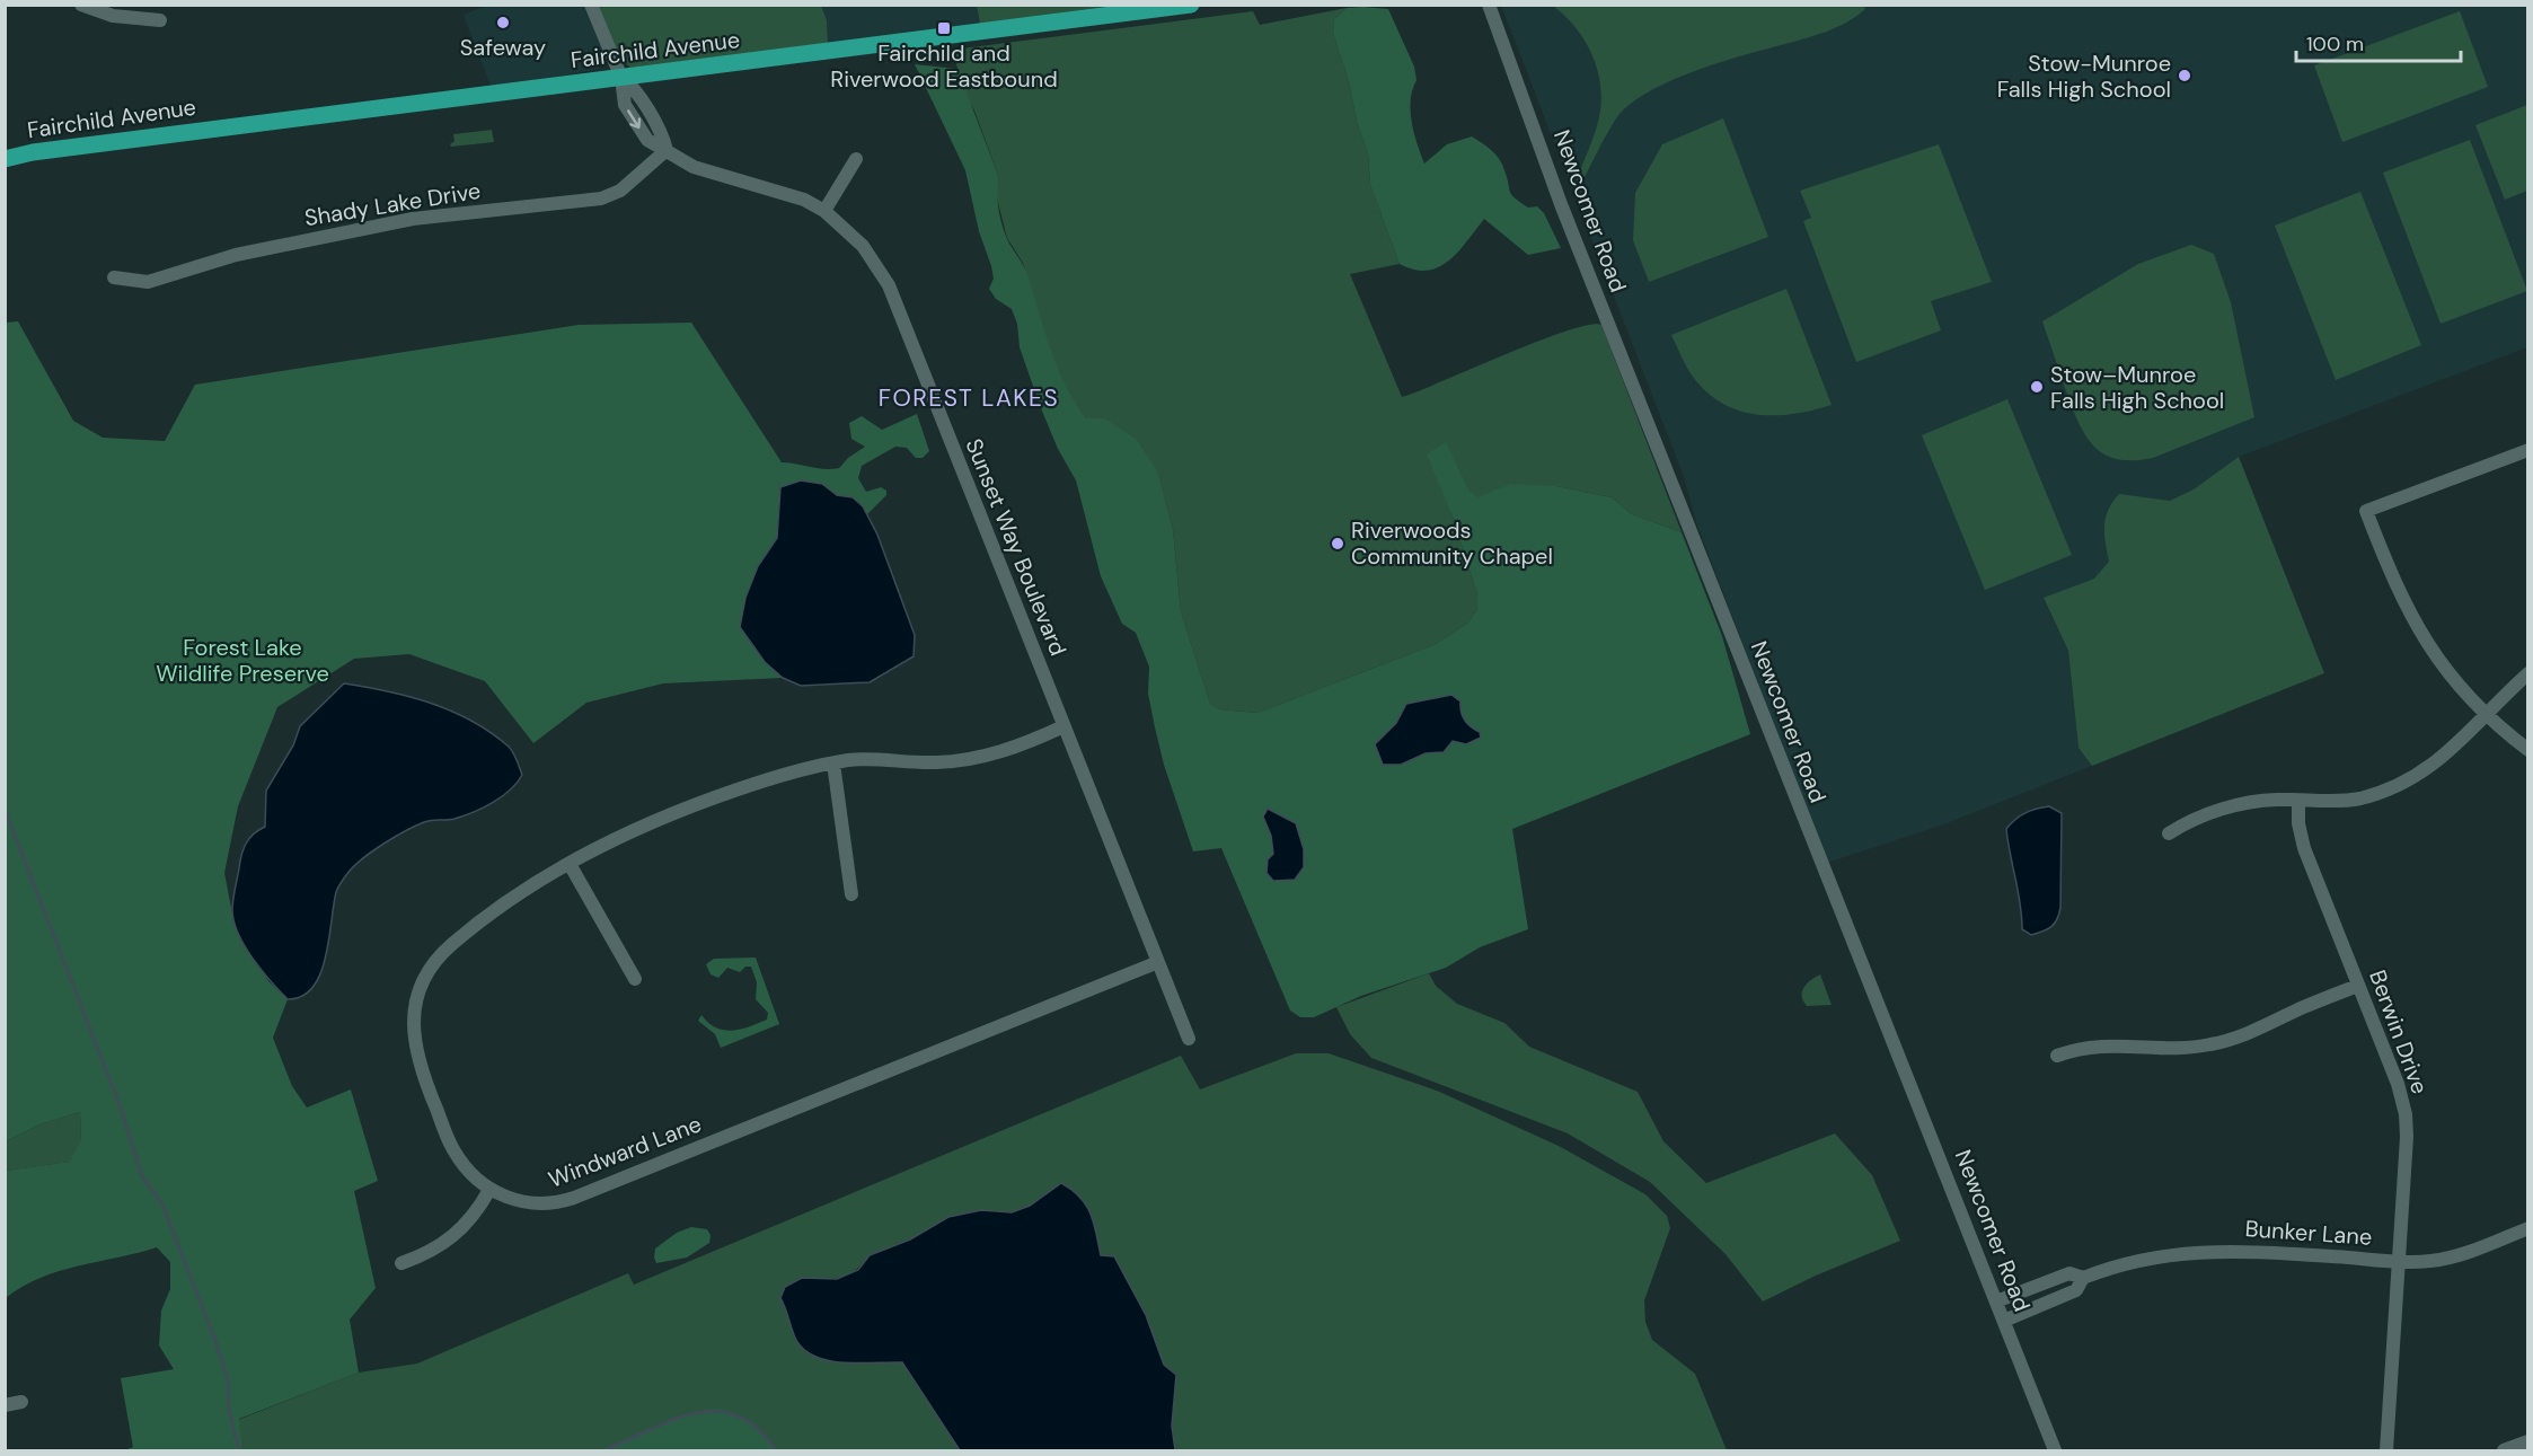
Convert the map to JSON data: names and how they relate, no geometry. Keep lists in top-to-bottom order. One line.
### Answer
{"streets":{"main road":["Fairchild Avenue"],"street":["Shady Lake Drive","Newcomer Road","Sunset Way Boulevard","Berwin Drive","Windward Lane","Bunker Lane"]},"crossings":[["Shady Lake Drive","Sunset Way Boulevard"],["Newcomer Road","Bunker Lane"],["Sunset Way Boulevard","Windward Lane"],["Berwin Drive","Bunker Lane"]],"districts":["FOREST LAKES"],"parks":["Forest Lake Wildlife Preserve"],"places":{"other":["Safeway","Stow-Munroe Falls High School","Stow–Munroe Falls High School","Riverwoods Community Chapel"],"transit":["Fairchild and Riverwood Eastbound"]},"scale_bar":"100 m"}
